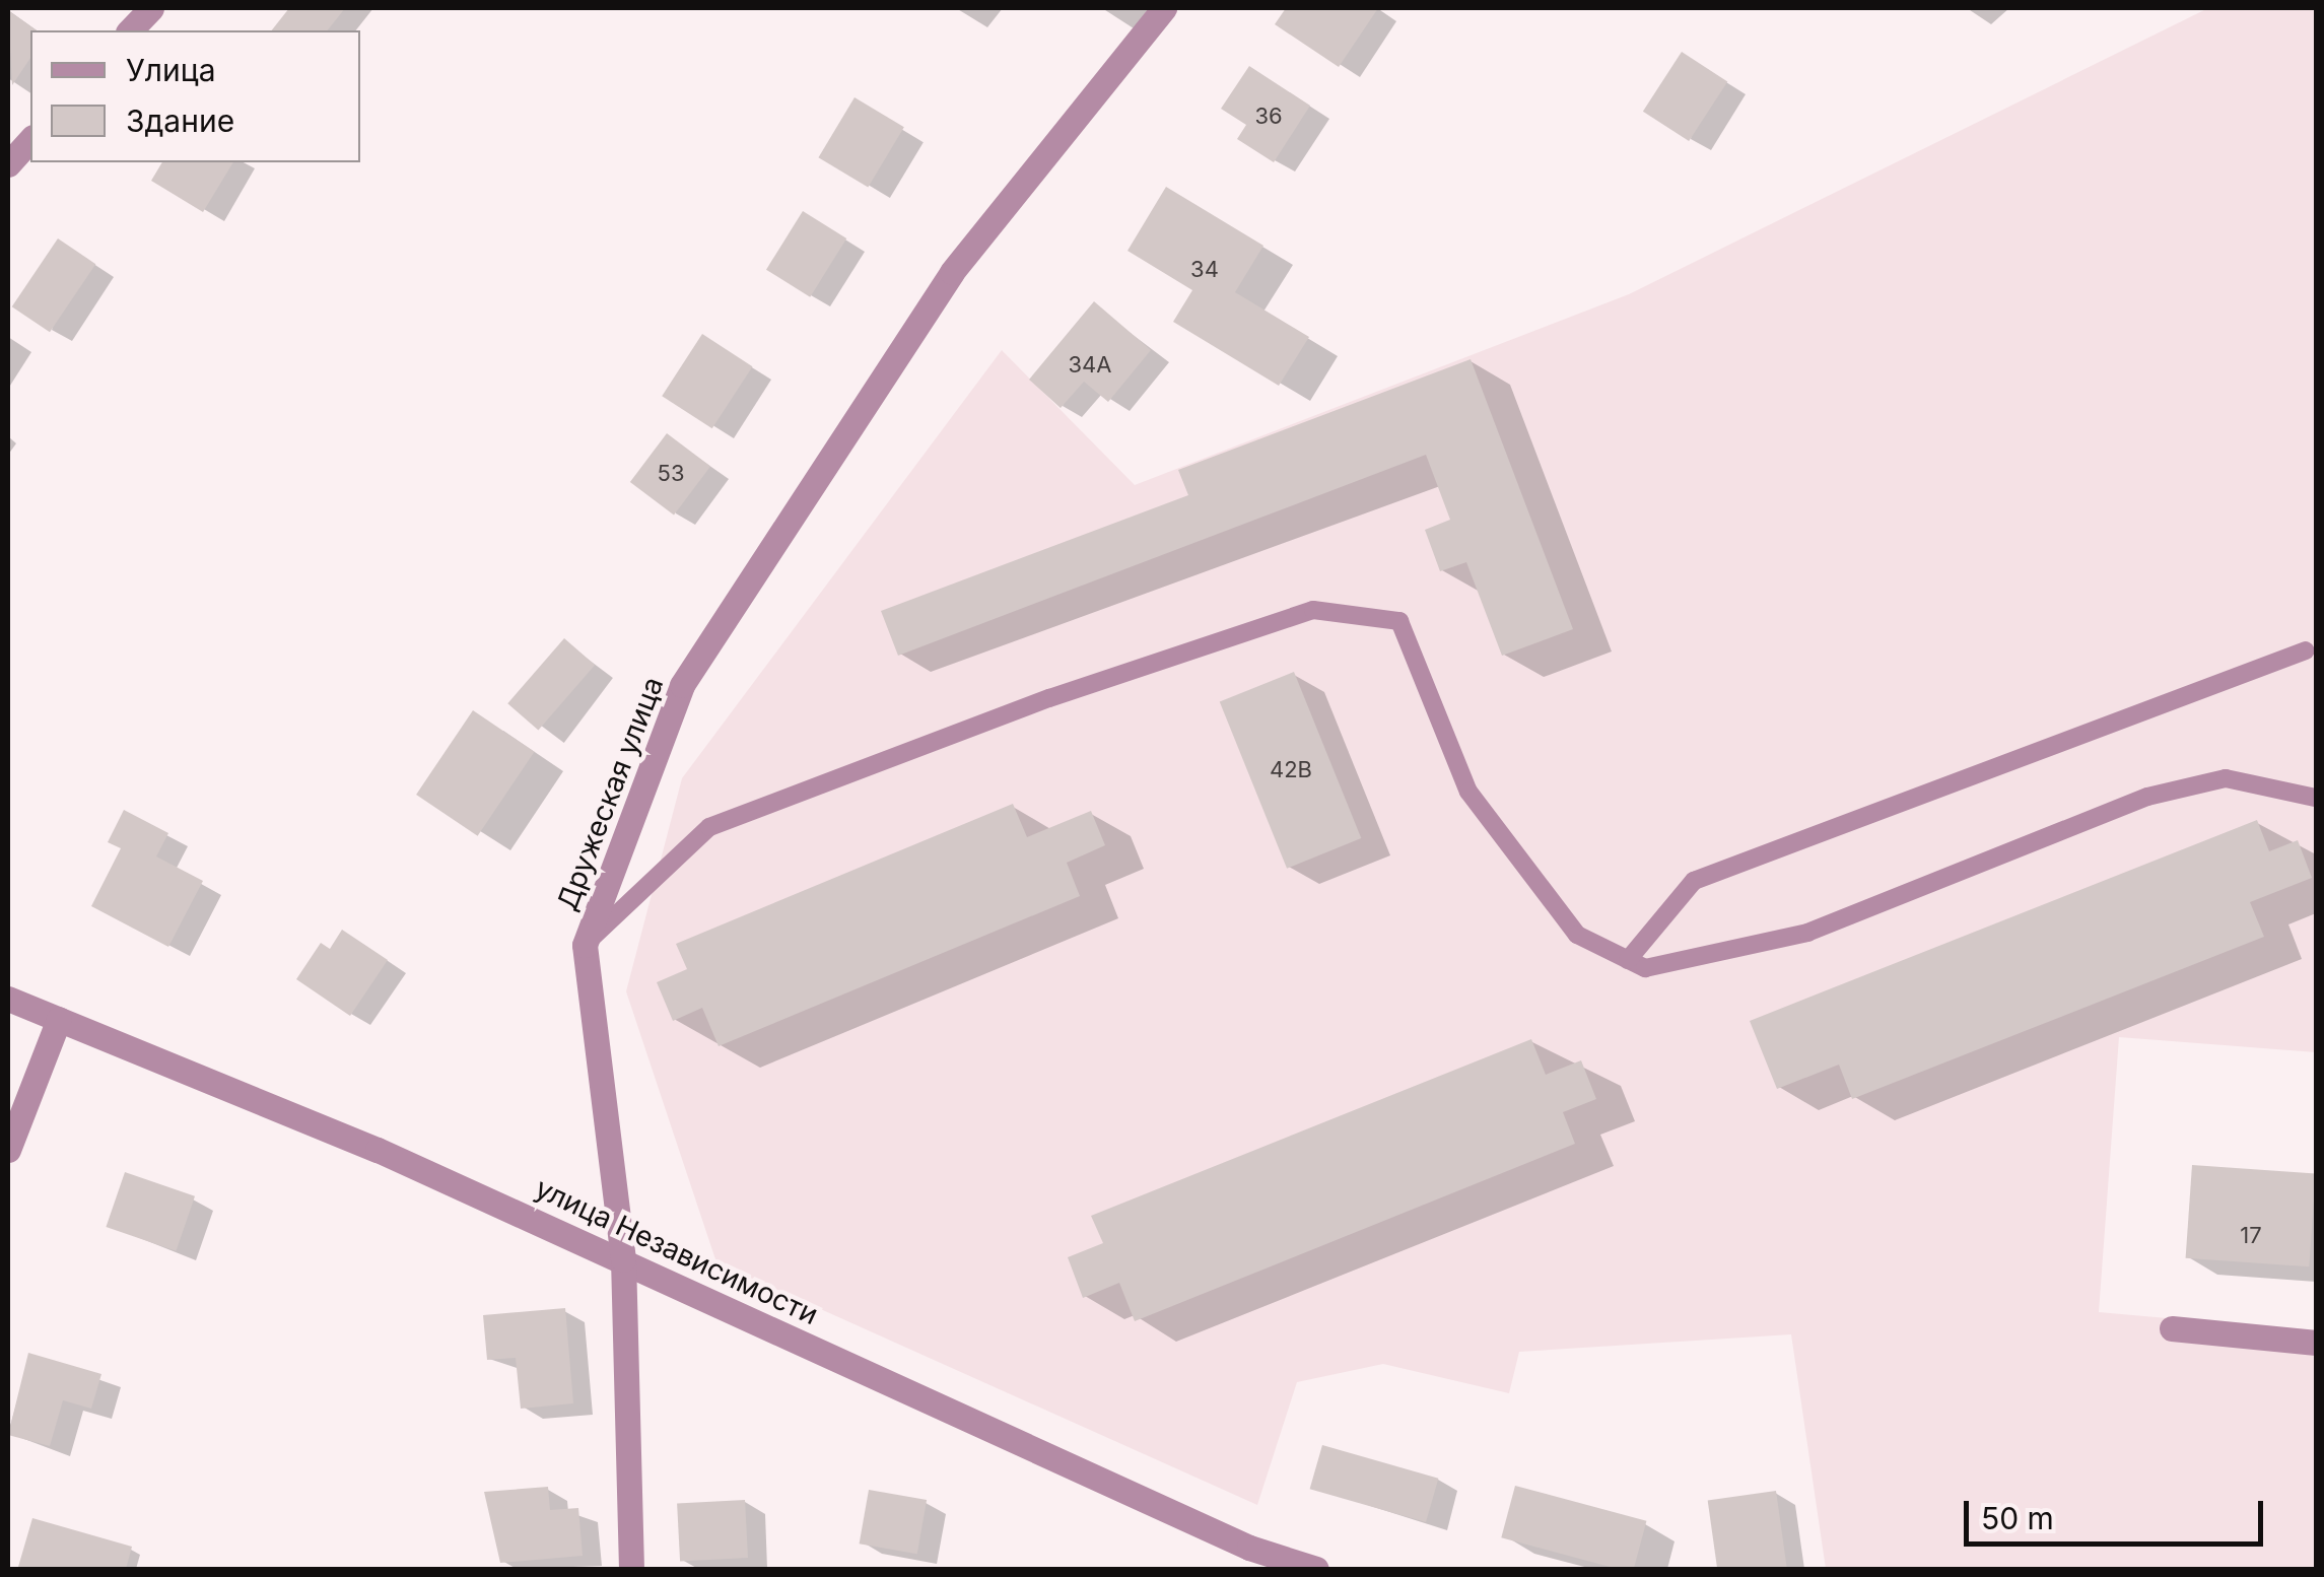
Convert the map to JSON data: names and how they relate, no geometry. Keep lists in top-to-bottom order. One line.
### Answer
{"streets":{"street":["Дружеская улица","улица Независимости"]},"crossings":[["Дружеская улица","улица Независимости"]],"house_numbers":["36","34","34А","53","42В","17"],"legend":["Улица","Здание"],"scale_bar":"50 m"}
